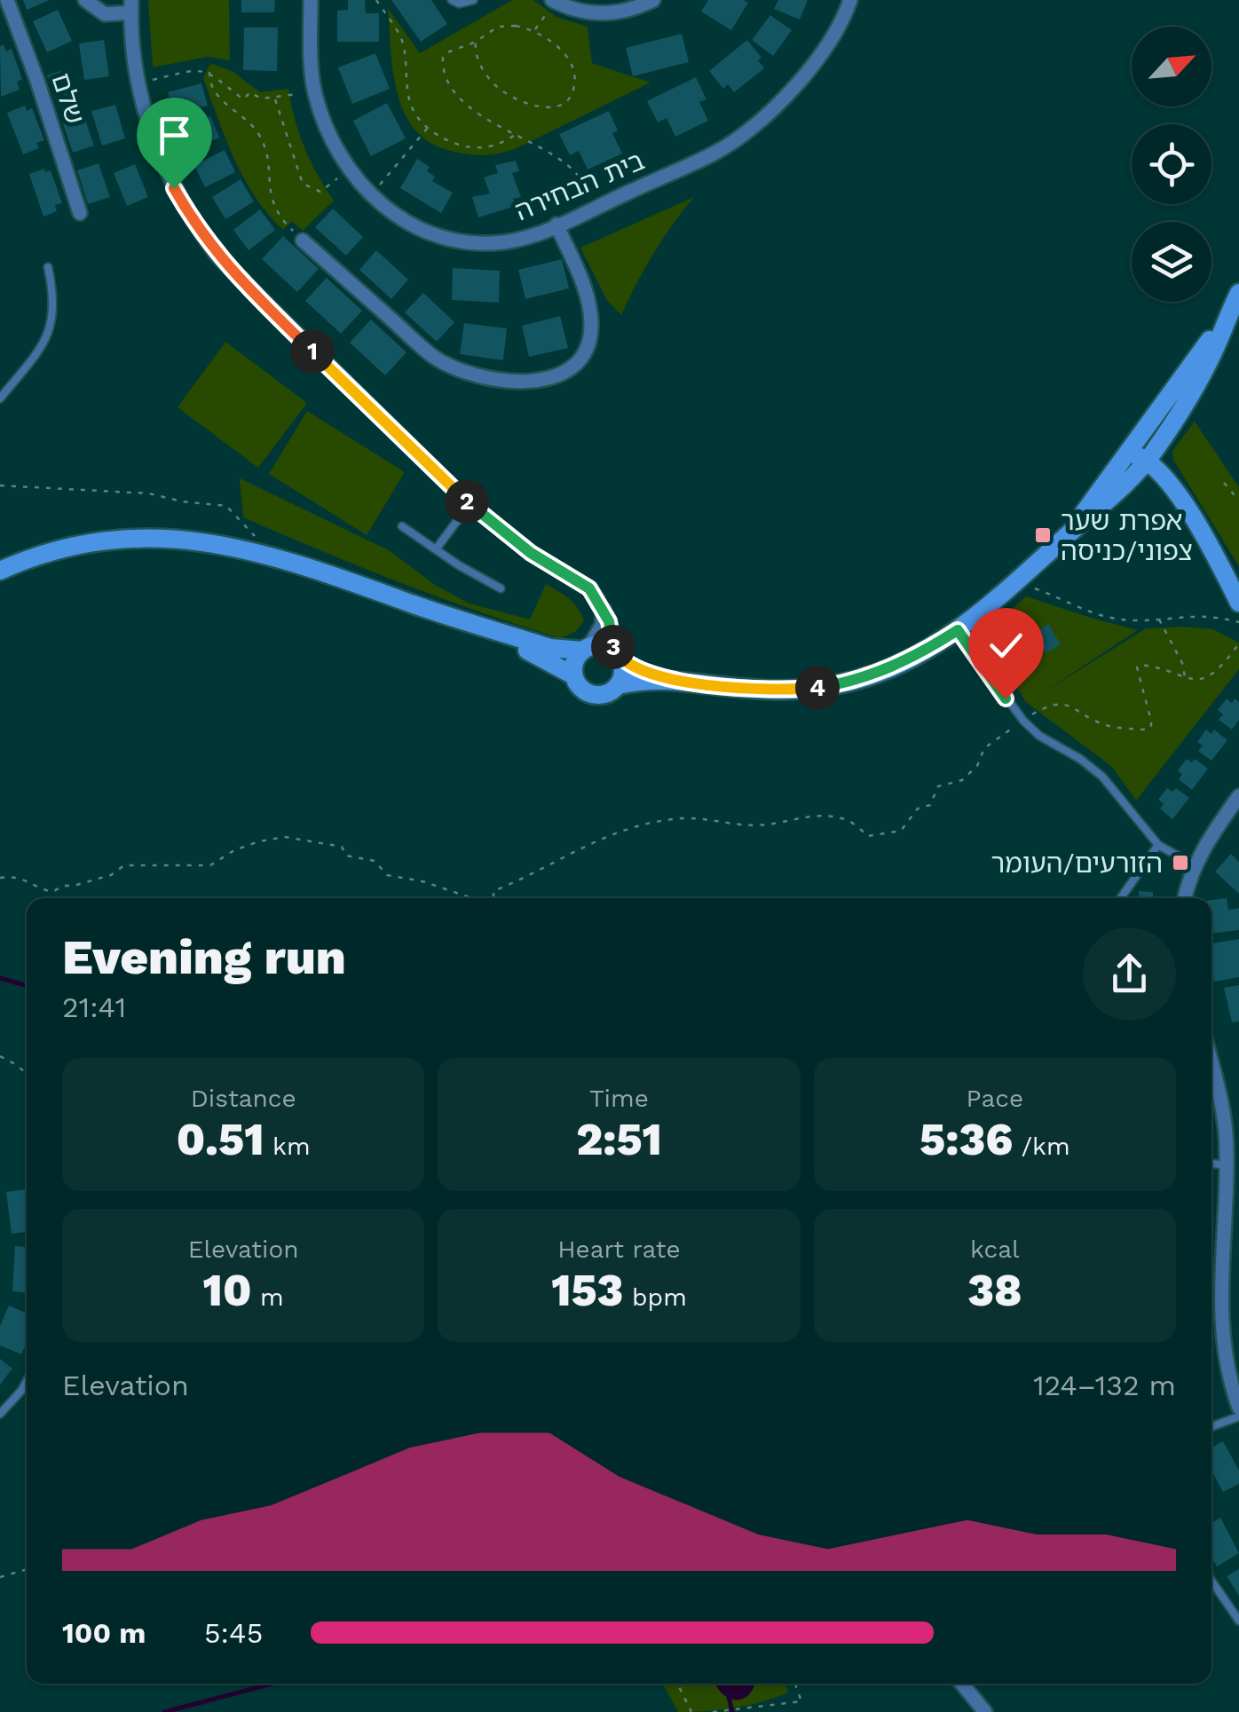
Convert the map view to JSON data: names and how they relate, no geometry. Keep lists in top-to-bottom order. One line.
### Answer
{"streets":{"street":["שלם","בית הבחירה"]},"places":{"transit":["אפרת שער צפוני/כניסה","הזורעים/העומר"]},"north":"top right","page":{"pins":["1","2","3","4"],"heading":["Evening run","21:41"],"stats":[["Distance","0.51 km"],["Time","2:51"],["Pace","5:36 /km"],["Elevation","10 m"],["Heart rate","153 bpm"],["kcal","38"]],"chart":["Elevation","124–132 m"],"list":[{"name":"100 m","note":"5:45"}]}}
